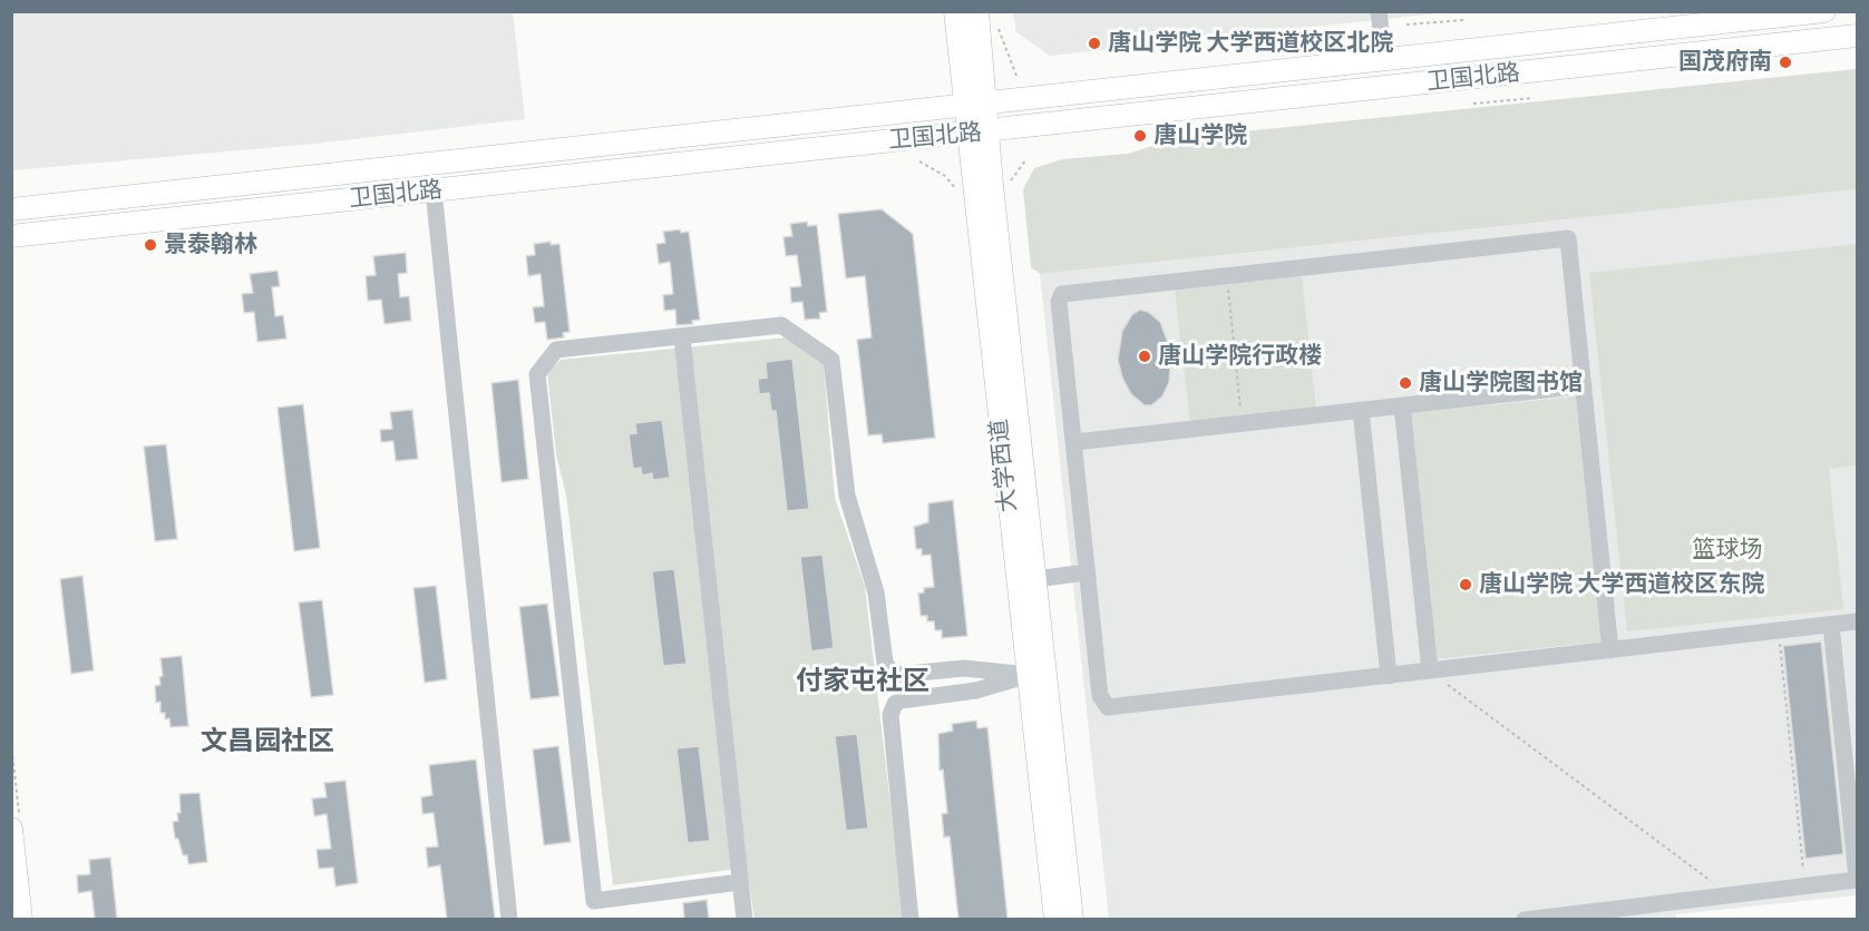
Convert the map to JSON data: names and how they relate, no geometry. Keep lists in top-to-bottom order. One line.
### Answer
{"streets":{"main road":["卫国北路","大学西道"]},"crossings":[["卫国北路","大学西道"]],"districts":["付家屯社区","文昌园社区"],"parks":["篮球场"],"places":["唐山学院 大学西道校区北院","国茂府南","唐山学院","景泰翰林","唐山学院行政楼","唐山学院图书馆","唐山学院 大学西道校区东院"]}
